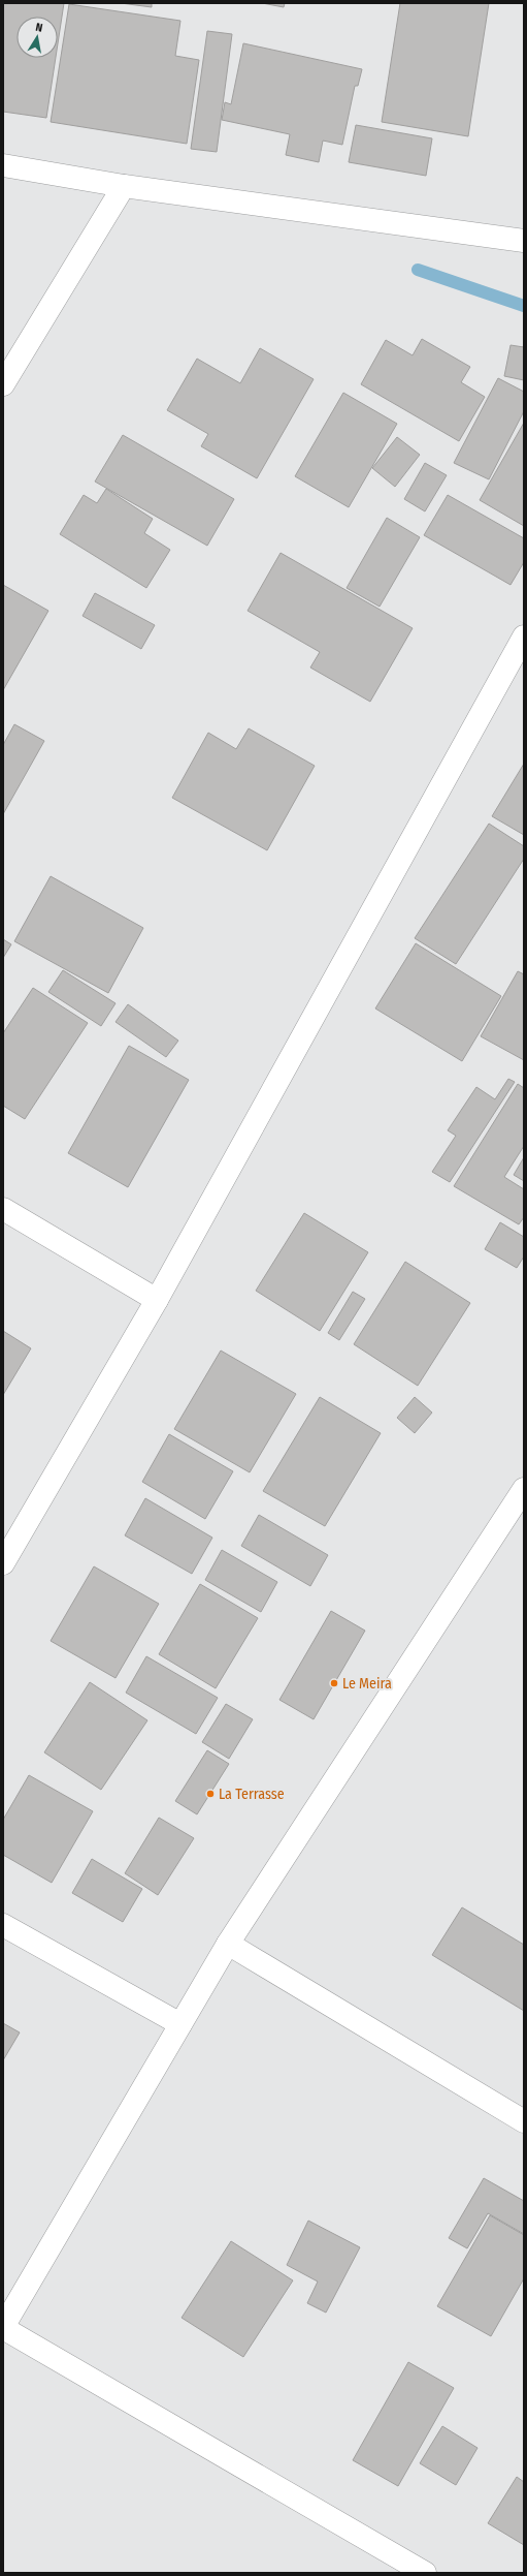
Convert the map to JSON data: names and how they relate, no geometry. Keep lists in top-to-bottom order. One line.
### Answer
{"places":["Le Meira","La Terrasse"],"north":"top"}
